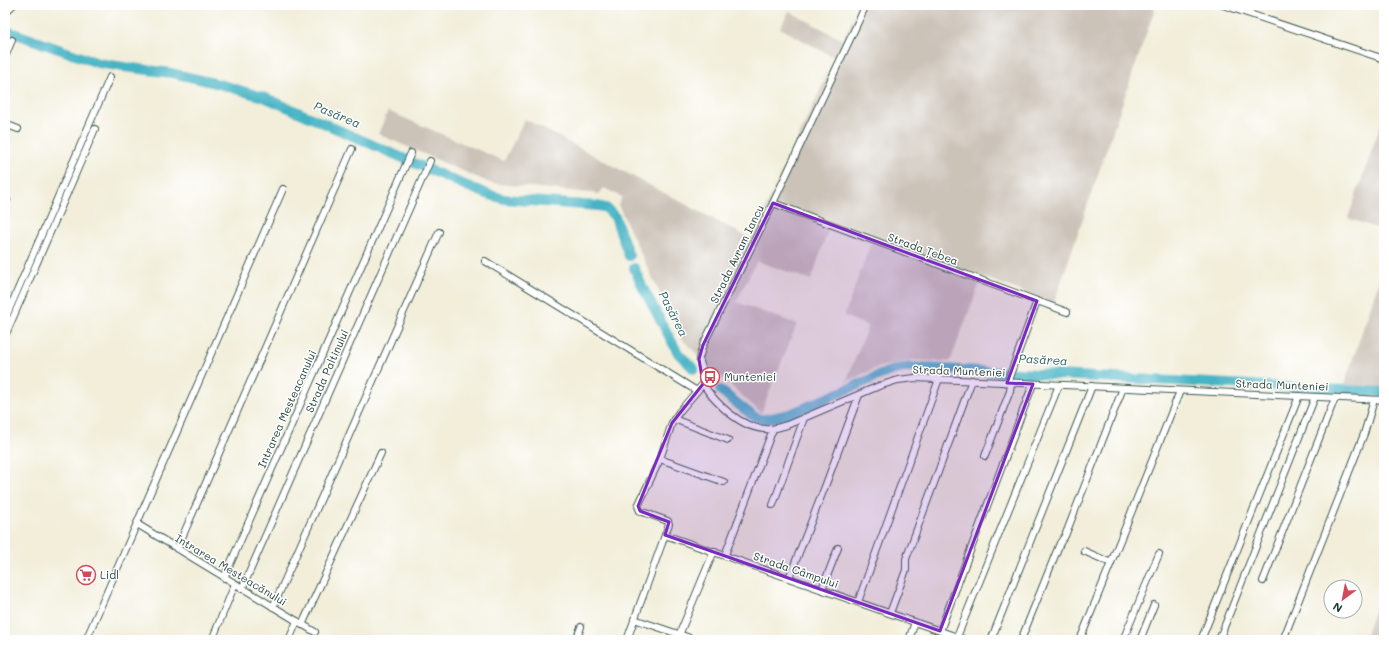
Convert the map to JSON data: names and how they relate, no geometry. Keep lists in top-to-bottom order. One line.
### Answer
{"streets":{"street":["Strada Țebea","Strada Avram Iancu","Strada Paltinului","Strada Munteniei","Intrarea Mesteacanului","Intrarea Mesteacănului","Strada Câmpului"]},"crossings":[["Strada Țebea","Strada Avram Iancu"],["Strada Avram Iancu","Strada Munteniei"],["Strada Paltinului","Intrarea Mesteacănului"],["Intrarea Mesteacanului","Intrarea Mesteacănului"]],"water":["Pasărea"],"places":{"bus stop":["Munteniei"],"supermarket":["Lidl"]},"north":"bottom left"}
